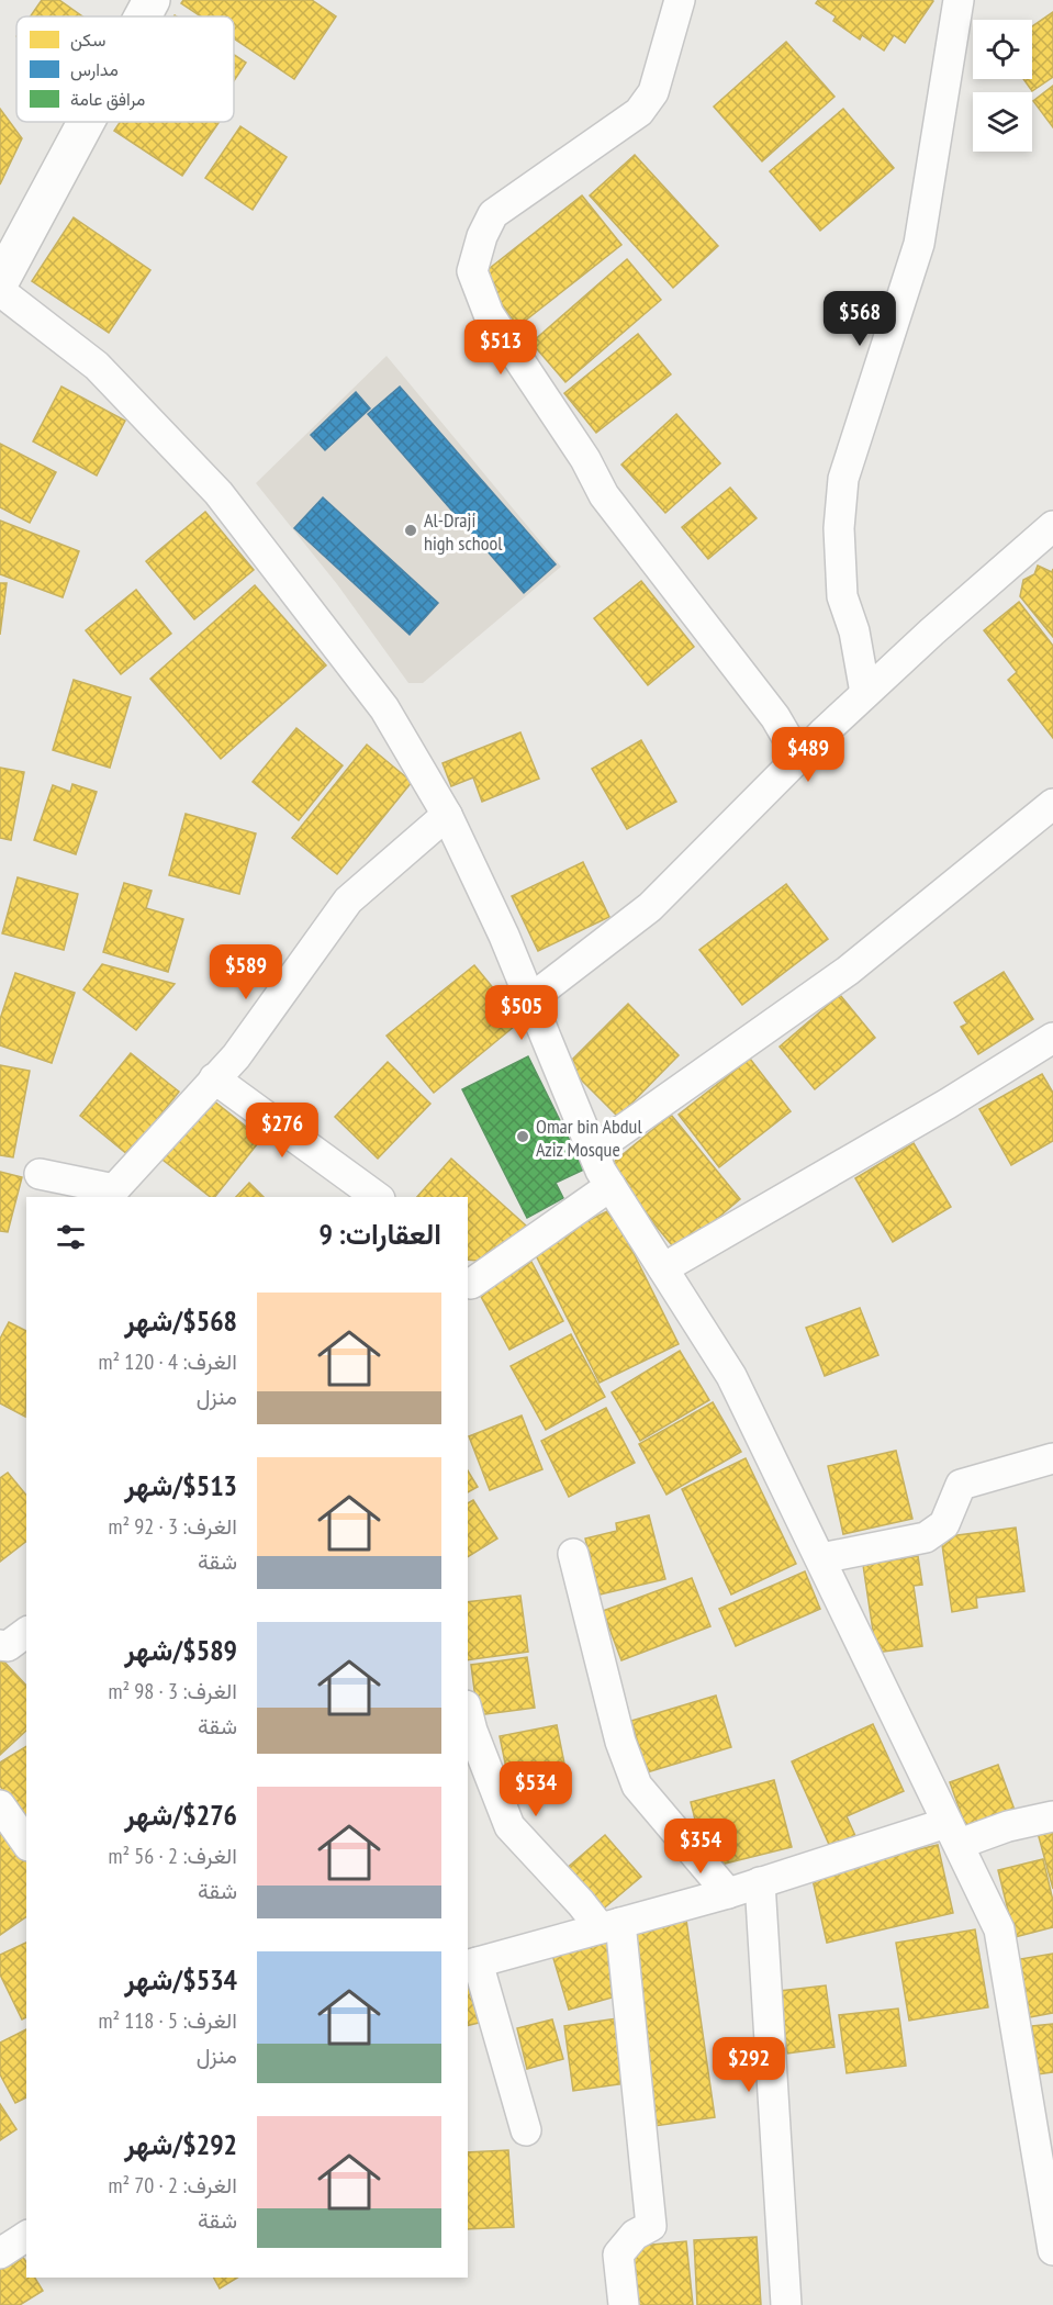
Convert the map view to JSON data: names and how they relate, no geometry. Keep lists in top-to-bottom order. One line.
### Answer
{"places":["Al-Draji high school","Omar bin Abdul Aziz Mosque"],"legend":["سكن","مدارس","مرافق عامة"],"page":{"price":["$568","$513","$489","$589","$505","$276","$534","$354","$292"],"heading":"العقارات: 9","list":[{"name":"$568/شهر","note":"الغرف: 4 · 120 m² · منزل"},{"name":"$513/شهر","note":"الغرف: 3 · 92 m² · شقة"},{"name":"$589/شهر","note":"الغرف: 3 · 98 m² · شقة"},{"name":"$276/شهر","note":"الغرف: 2 · 56 m² · شقة"},{"name":"$534/شهر","note":"الغرف: 5 · 118 m² · منزل"},{"name":"$292/شهر","note":"الغرف: 2 · 70 m² · شقة"}]}}
